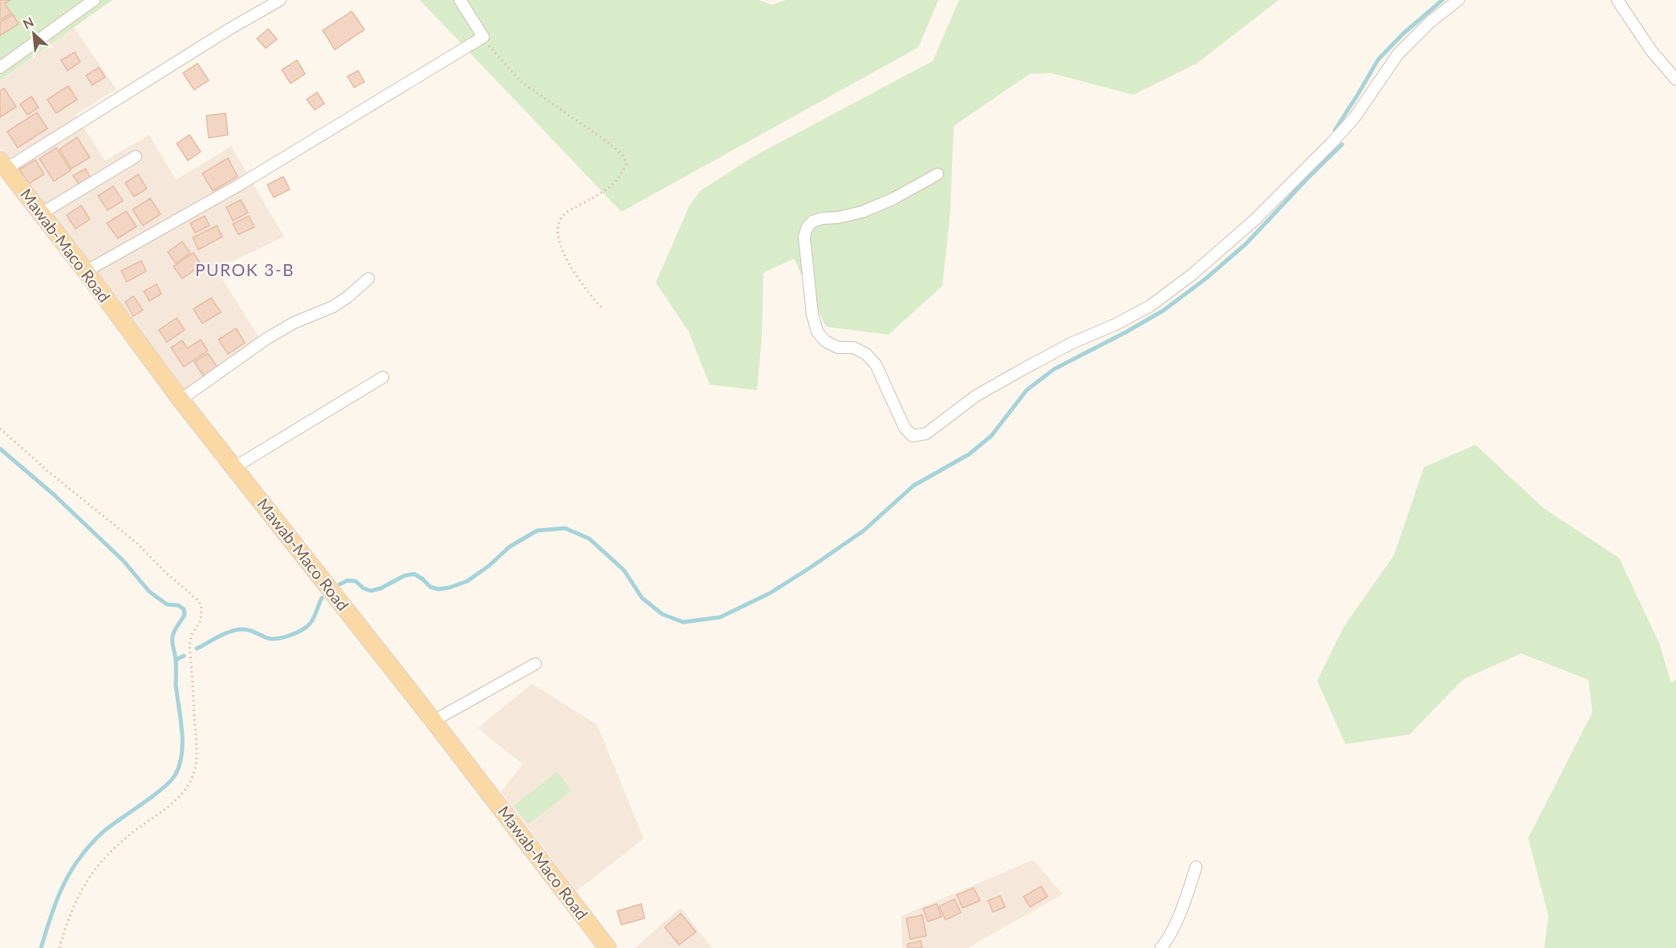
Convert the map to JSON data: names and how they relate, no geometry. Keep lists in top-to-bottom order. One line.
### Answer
{"streets":{"main road":["Mawab-Maco Road"]},"districts":["PUROK 3-B"],"north":"top left"}
